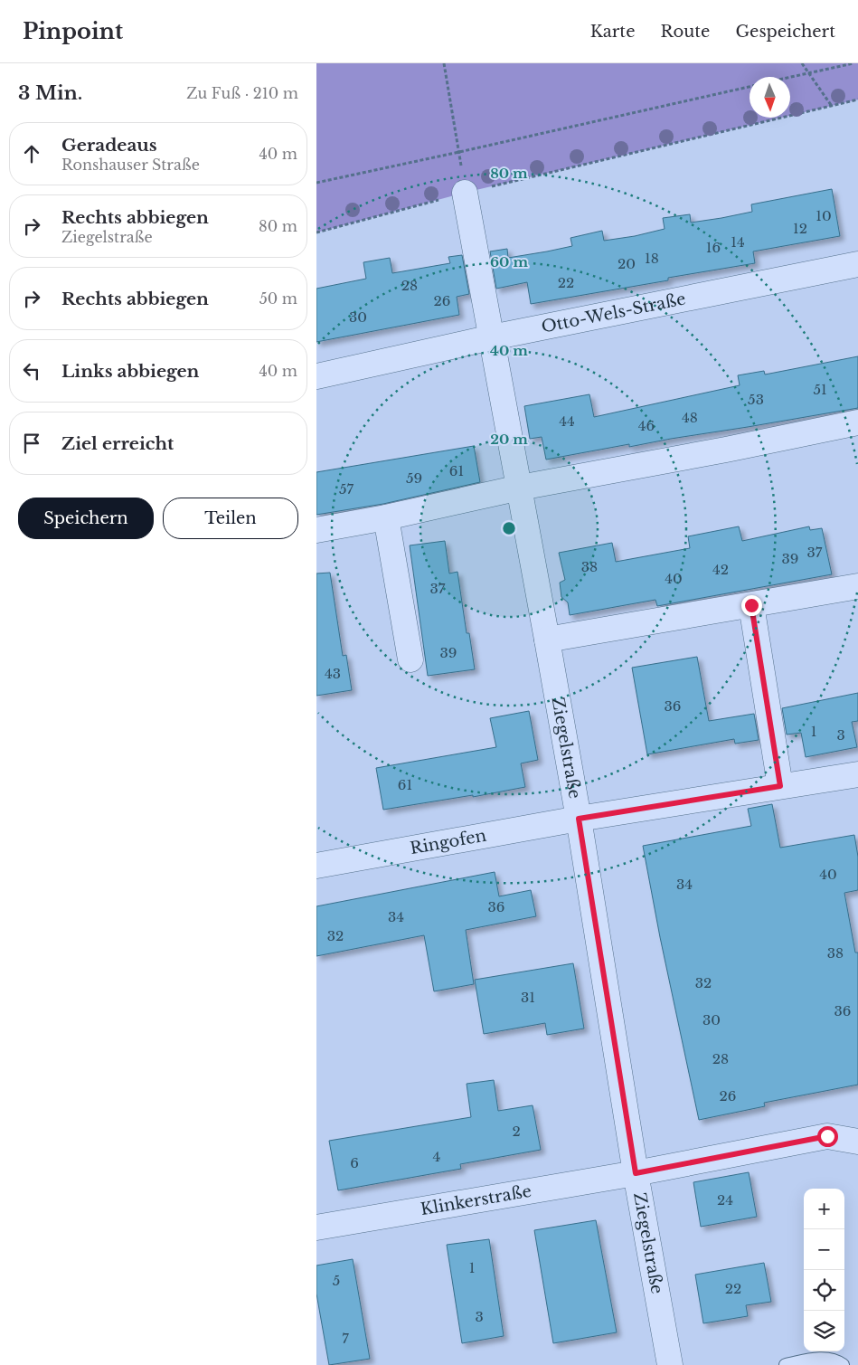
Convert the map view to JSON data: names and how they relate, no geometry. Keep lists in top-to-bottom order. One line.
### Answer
{"streets":{"street":["Otto-Wels-Straße","Ziegelstraße","Ringofen","Klinkerstraße"]},"crossings":[["Otto-Wels-Straße","Ziegelstraße"],["Ziegelstraße","Ringofen"],["Ziegelstraße","Klinkerstraße"]],"house_numbers":["10","12","14","16","18","20","22","28","26","30","51","53","48","44","46","61","59","57","37","39","38","42","40","37","39","43","36","1","3","61","40","34","36","34","32","38","32","31","36","30","28","26","2","4","6","24","1","5","22","3","7"],"north":"bottom","page":{"header":"Pinpoint","nav":["Karte","Route","Gespeichert"],"heading":["3 Min.","Zu Fuß · 210 m"],"list":[["Geradeaus","Ronshauser Straße","40 m"],["Rechts abbiegen","Ziegelstraße","80 m"],["Rechts abbiegen","50 m"],["Links abbiegen","40 m"],"Ziel erreicht"],"buttons":["Speichern","Teilen"],"map_buttons":["+","−"]},"rings":["80 m","60 m","40 m","20 m"]}
